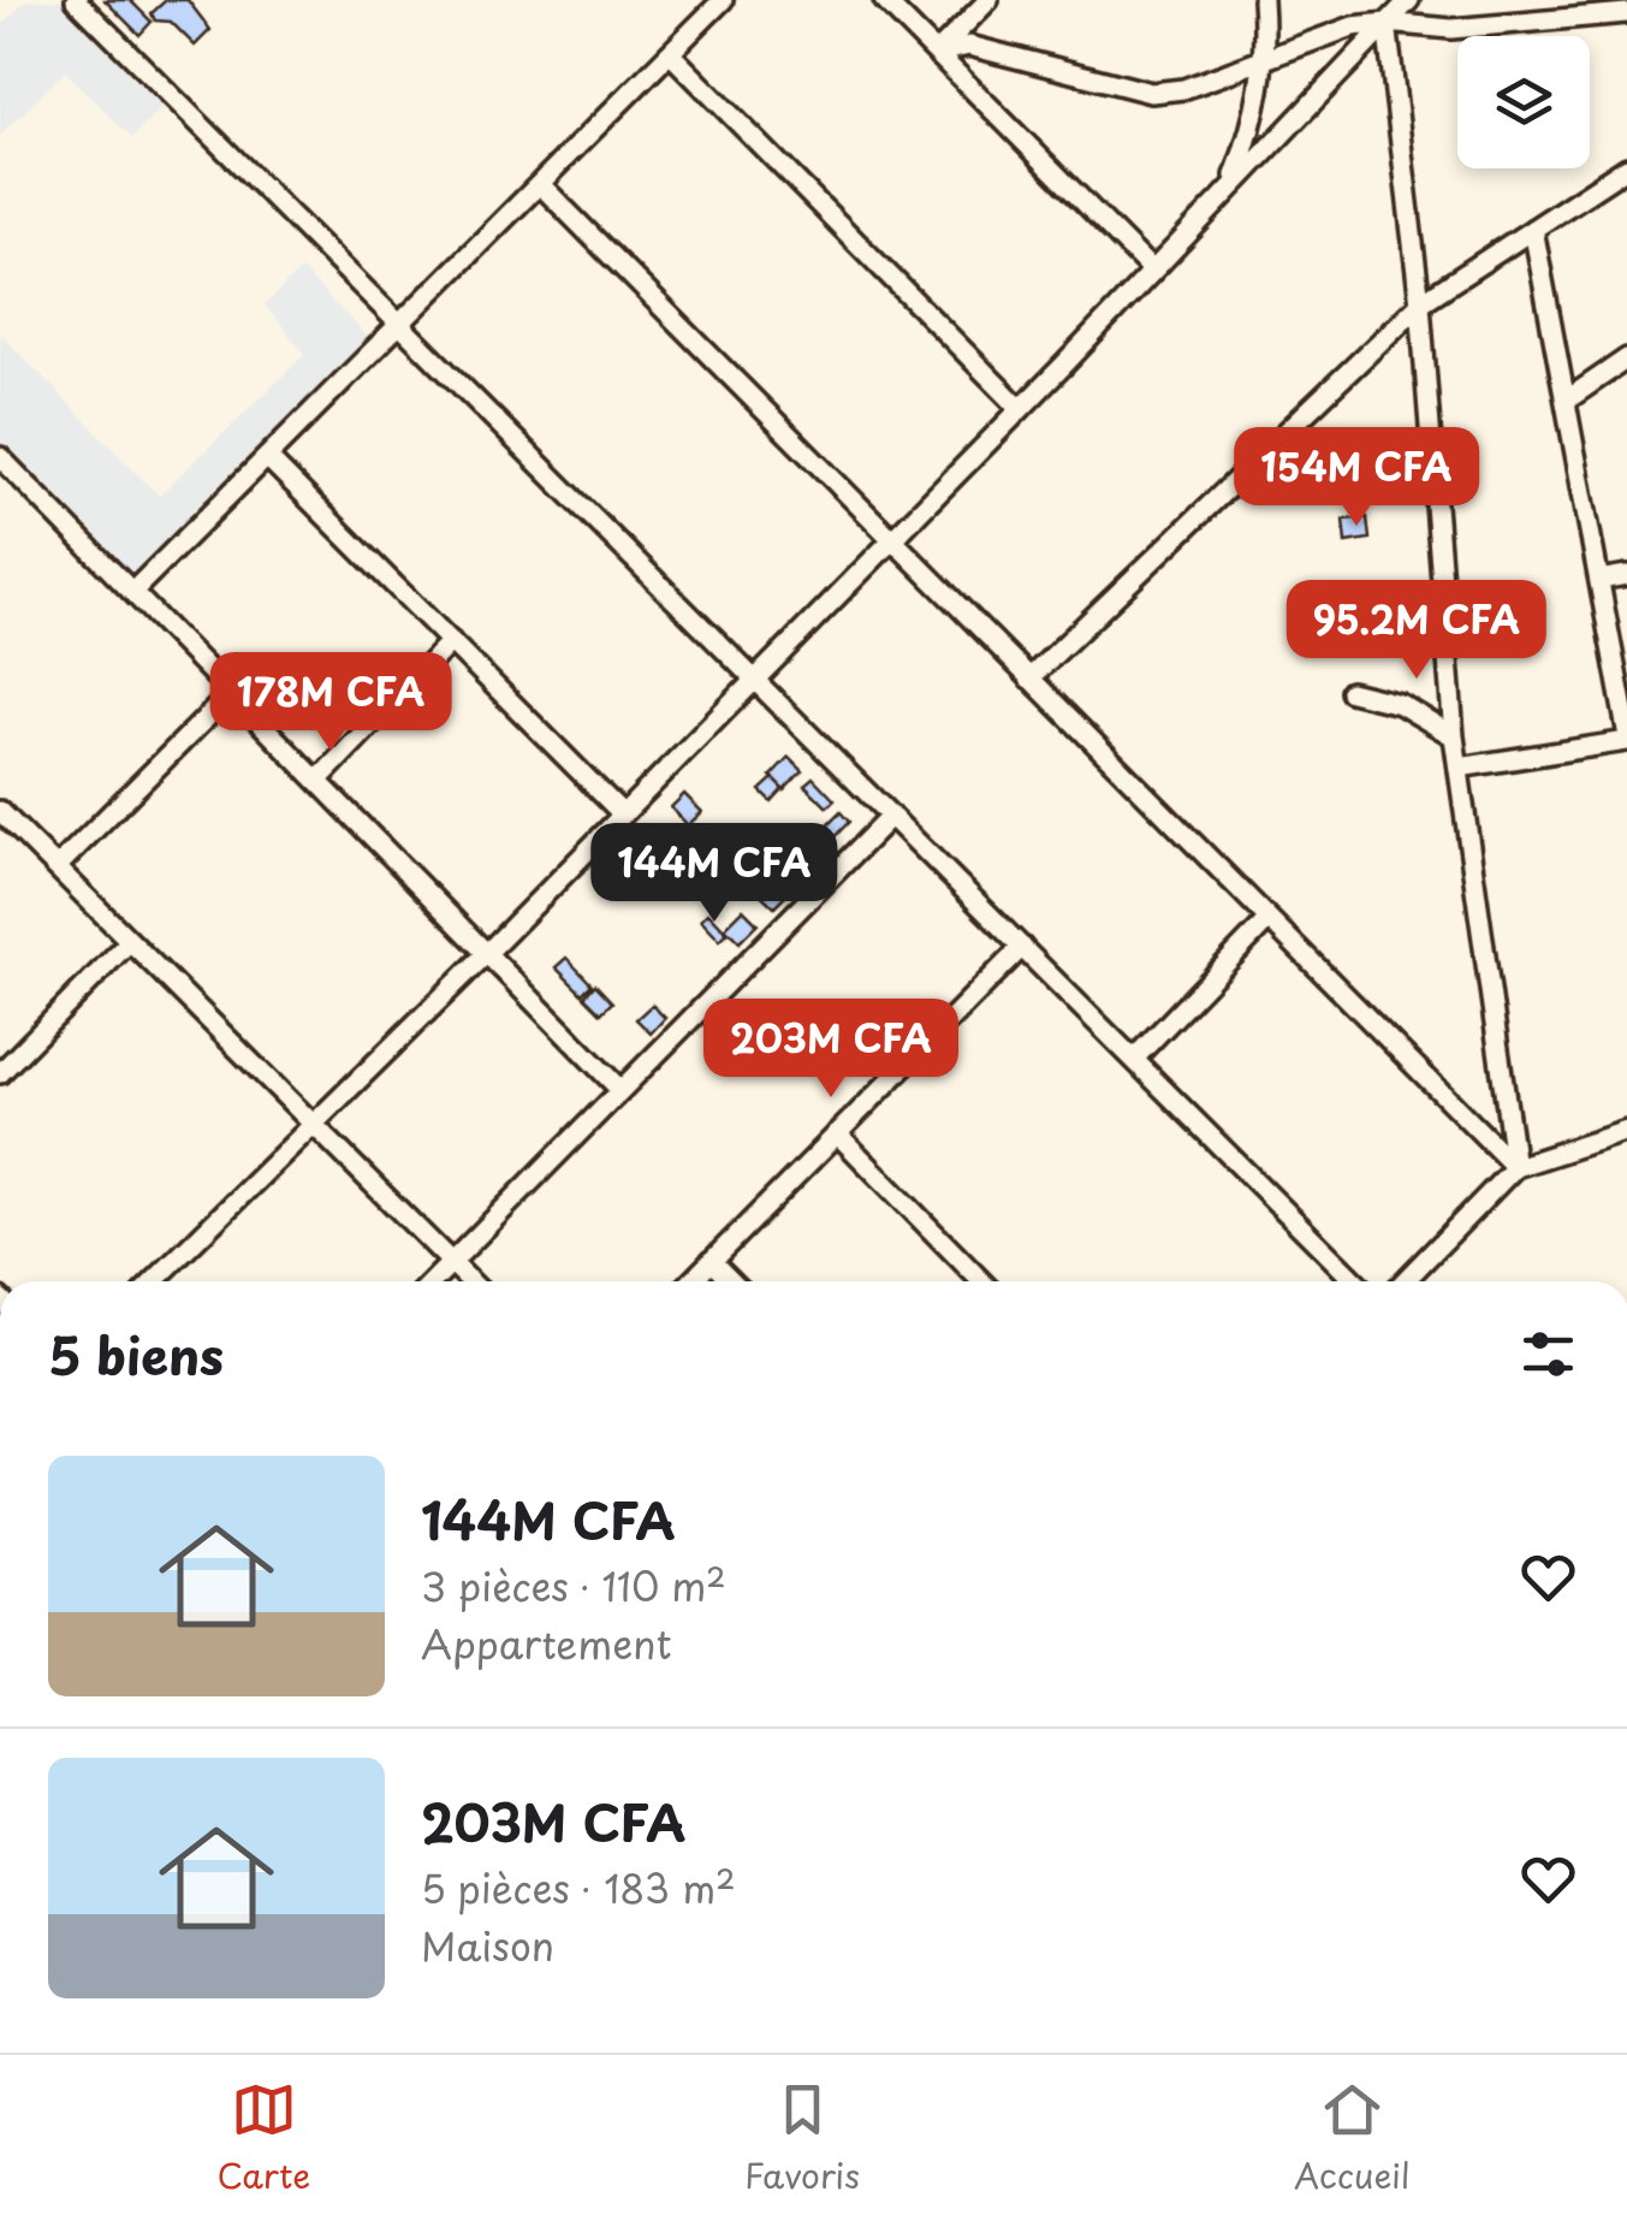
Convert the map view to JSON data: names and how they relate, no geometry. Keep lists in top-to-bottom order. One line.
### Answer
{"page":{"price":["154M CFA","95.2M CFA","178M CFA","144M CFA","203M CFA"],"heading":"5 biens","list":[{"name":"144M CFA","note":"3 pièces · 110 m² · Appartement"},{"name":"203M CFA","note":"5 pièces · 183 m² · Maison"}],"tabs":["Carte","Favoris","Accueil"]}}
